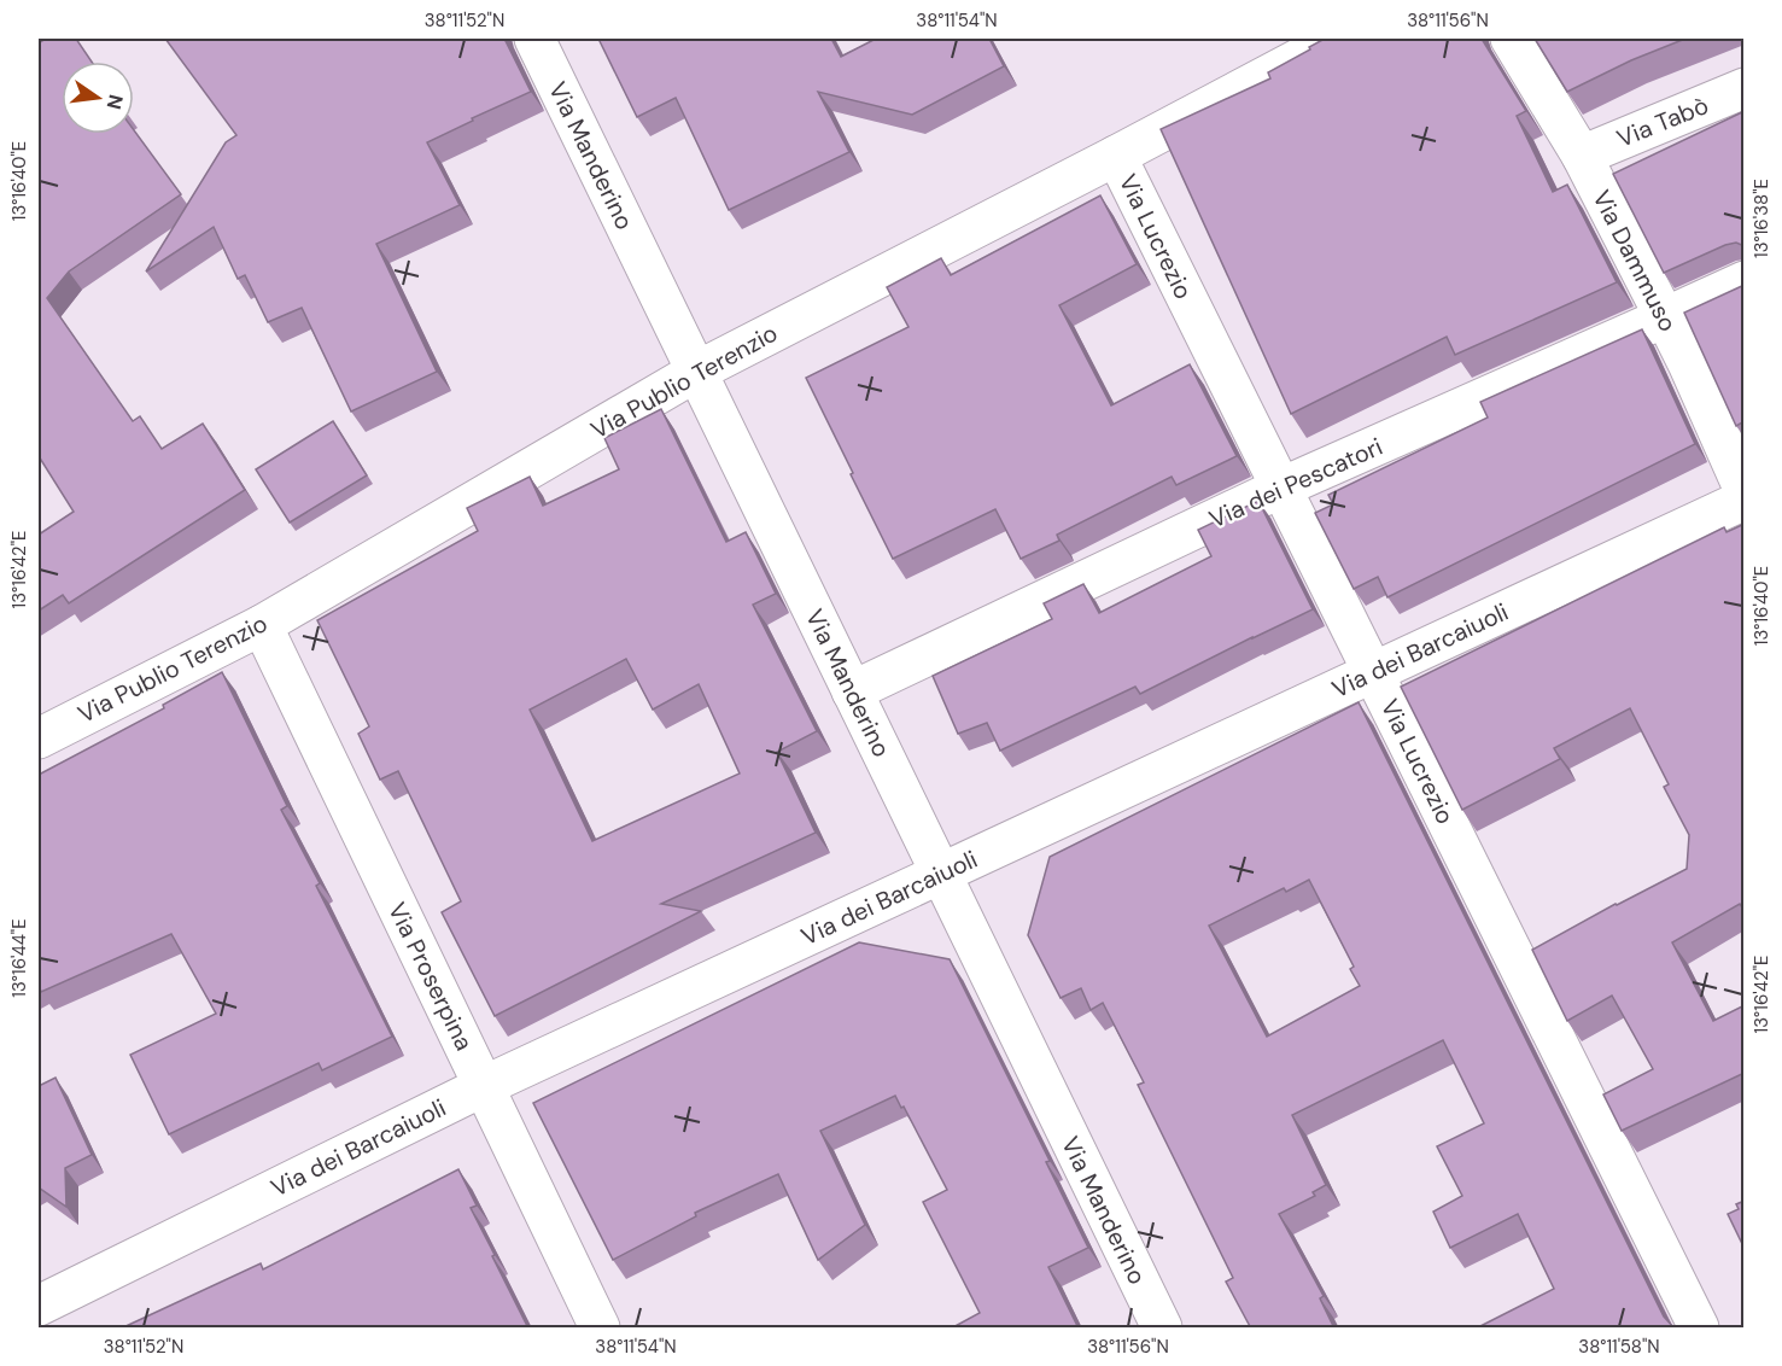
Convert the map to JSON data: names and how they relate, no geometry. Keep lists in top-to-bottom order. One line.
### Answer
{"streets":{"street":["Via Tabò","Via Manderino","Via Lucrezio","Via Dammuso","Via Publio Terenzio","Via dei Pescatori","Via dei Barcaiuoli","Via Proserpina"]},"crossings":[["Via Tabò","Via Dammuso"],["Via Manderino","Via Publio Terenzio"],["Via Manderino","Via dei Pescatori"],["Via Manderino","Via dei Barcaiuoli"],["Via Lucrezio","Via Publio Terenzio"],["Via Lucrezio","Via dei Pescatori"],["Via Lucrezio","Via dei Barcaiuoli"],["Via Dammuso","Via dei Pescatori"],["Via Publio Terenzio","Via Proserpina"],["Via dei Barcaiuoli","Via Proserpina"]],"north":"right","coordinates":["38°11'52\"N","38°11'54\"N","38°11'56\"N","13°16'40\"E","13°16'38\"E","13°16'42\"E","13°16'44\"E","38°11'58\"N"]}
